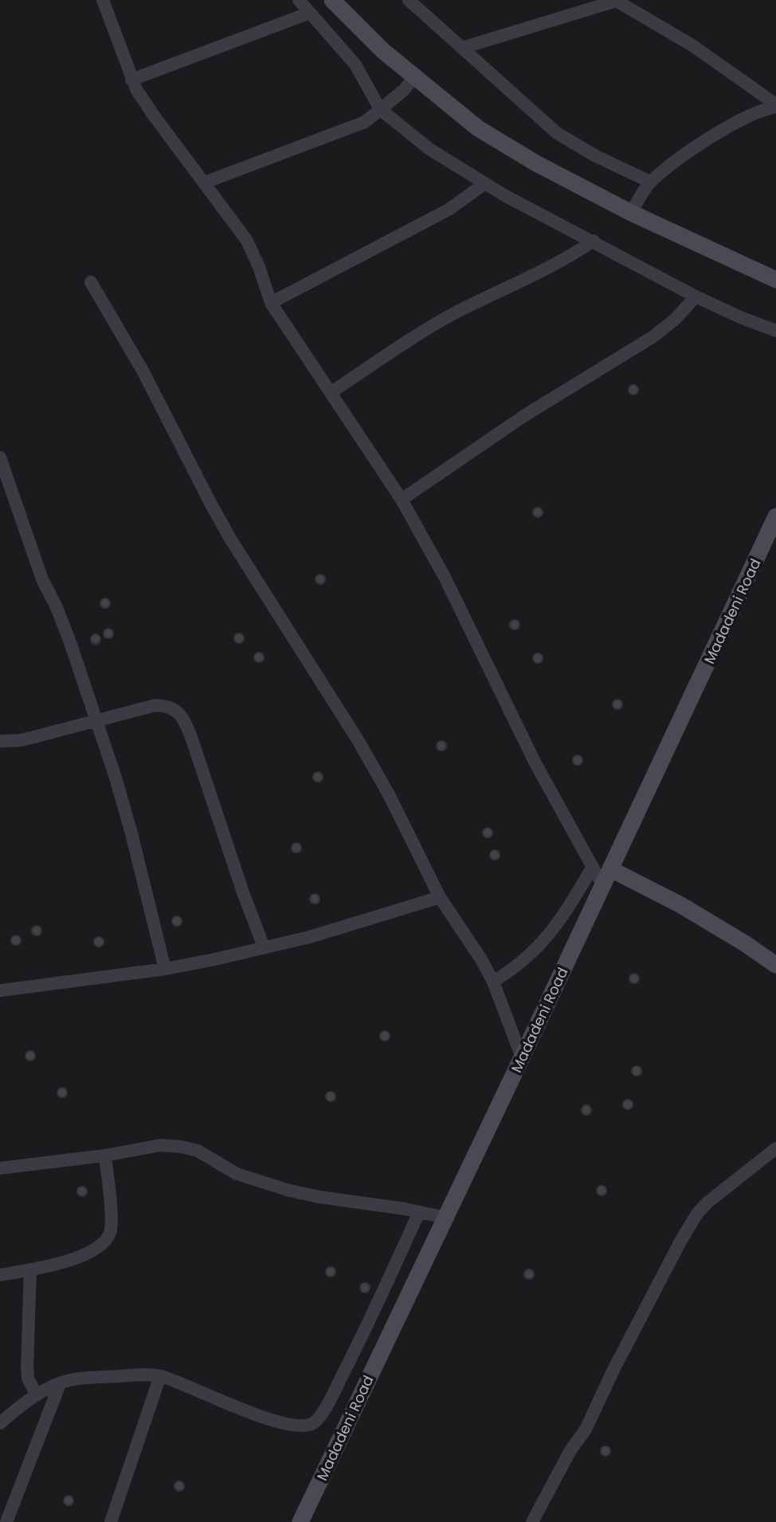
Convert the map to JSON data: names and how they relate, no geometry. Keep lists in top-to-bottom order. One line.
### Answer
{"streets":{"street":["Madadeni Road"]}}
